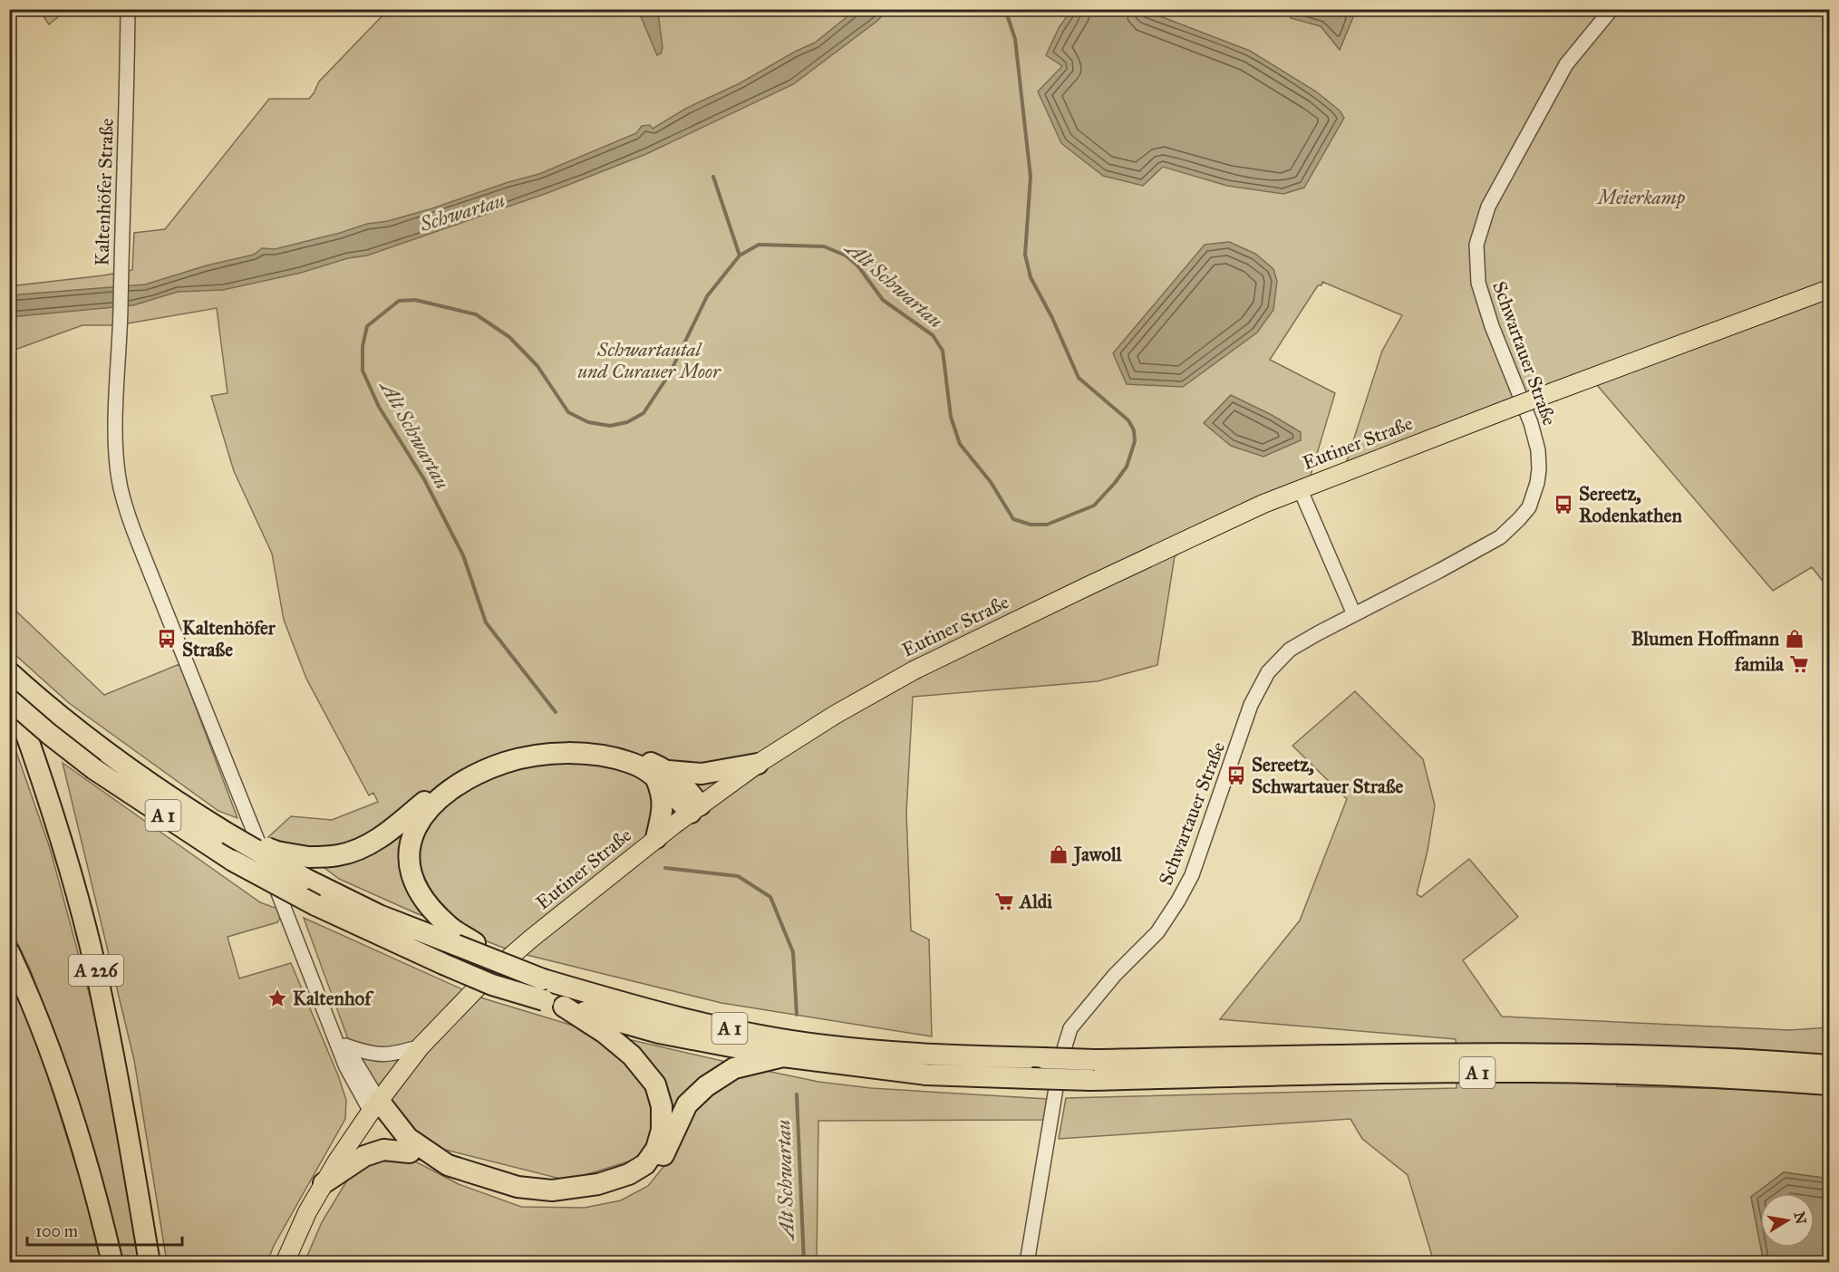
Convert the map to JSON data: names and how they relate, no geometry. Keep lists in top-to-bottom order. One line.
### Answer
{"streets":{"highway":["A 1","A 226"],"main road":["Eutiner Straße"],"street":["Kaltenhöfer Straße","Schwartauer Straße"]},"crossings":[["Kaltenhöfer Straße","Eutiner Straße"]],"water":["Schwartau","Alt Schwartau"],"parks":["Meierkamp","Schwartautal und Curauer Moor"],"places":{"bus stop":["Sereetz, Rodenkathen","Kaltenhöfer Straße","Sereetz, Schwartauer Straße"],"shop":["Blumen Hoffmann","Jawoll"],"supermarket":["famila","Aldi"],"place":["Kaltenhof"]},"scale_bar":"100 m","north":"right"}
